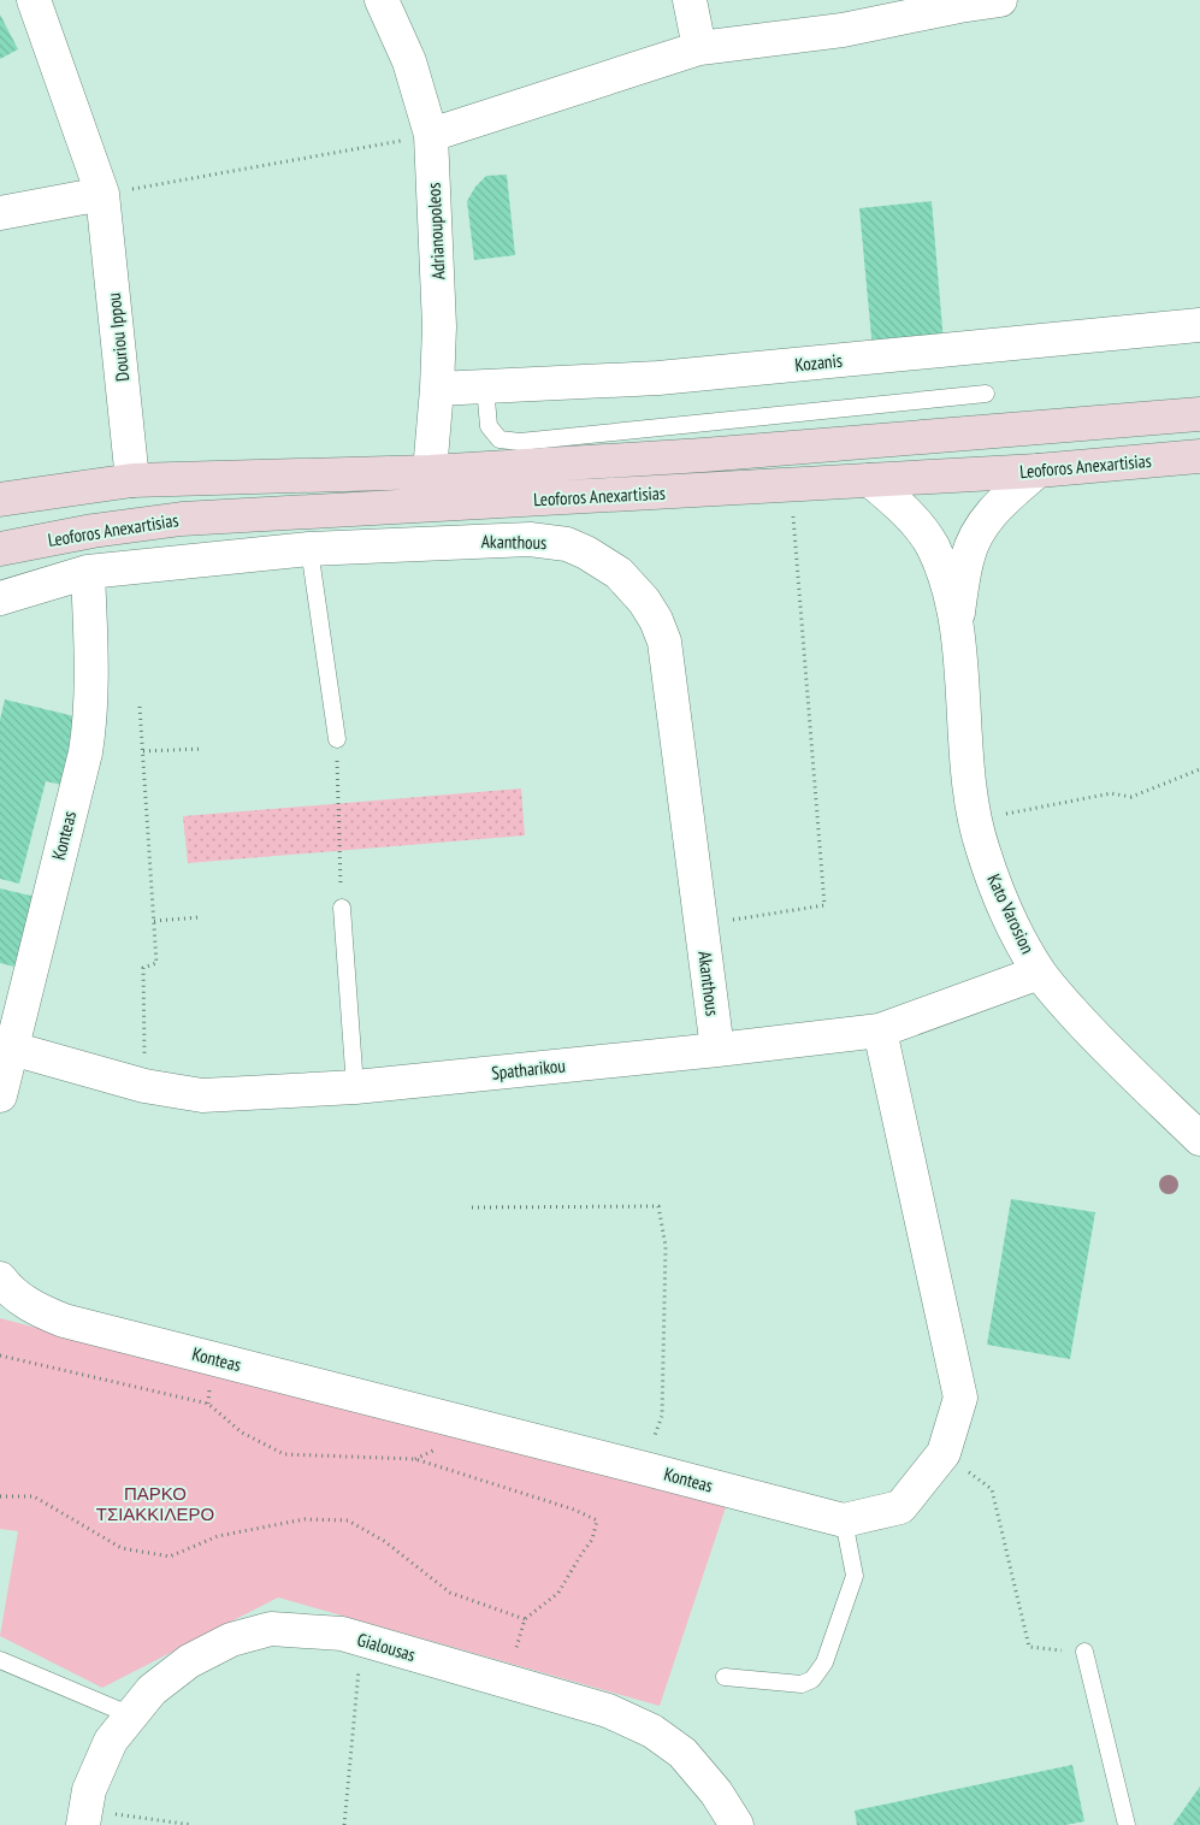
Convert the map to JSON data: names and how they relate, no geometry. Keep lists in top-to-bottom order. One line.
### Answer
{"streets":{"main road":["Leoforos Anexartisias"],"street":["Adrianoupoleos","Douriou Ippou","Kozanis","Akanthous","Konteas","Kato Varosion","Spatharikou","Gialousas"]},"crossings":[["Adrianoupoleos","Kozanis"],["Adrianoupoleos","Leoforos Anexartisias"],["Douriou Ippou","Leoforos Anexartisias"],["Leoforos Anexartisias","Kato Varosion"],["Akanthous","Konteas"],["Akanthous","Spatharikou"],["Konteas","Spatharikou"],["Kato Varosion","Spatharikou"]],"parks":["ΠΑΡΚΟ ΤΣΙΑΚΚΙΛΕΡΟ"]}
